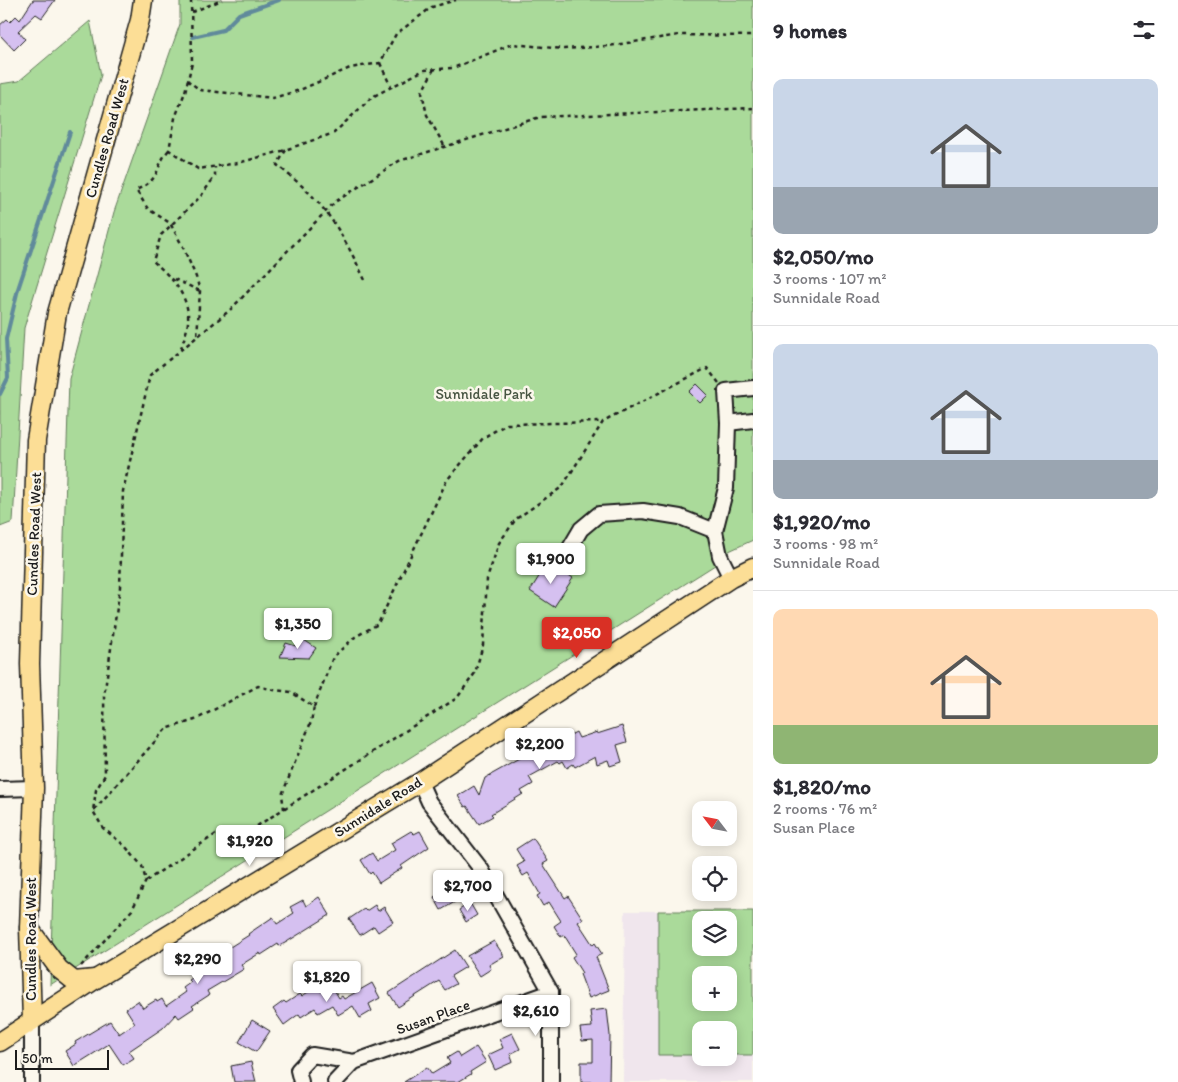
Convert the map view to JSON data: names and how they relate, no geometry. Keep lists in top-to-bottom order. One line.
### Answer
{"streets":{"main road":["Cundles Road West","Sunnidale Road"],"street":["Susan Place"]},"crossings":[["Cundles Road West","Sunnidale Road"]],"parks":["Sunnidale Park"],"scale_bar":"50 m","north":"top left","page":{"heading":"9 homes","list":[{"name":"$2,050/mo","note":"3 rooms · 107 m² · Sunnidale Road"},{"name":"$1,920/mo","note":"3 rooms · 98 m² · Sunnidale Road"},{"name":"$1,820/mo","note":"2 rooms · 76 m² · Susan Place"}],"price":["$1,900","$1,350","$2,050","$2,200","$1,920","$2,700","$2,290","$1,820","$2,610"],"map_buttons":["+","−"],"scale":"50 m"}}
